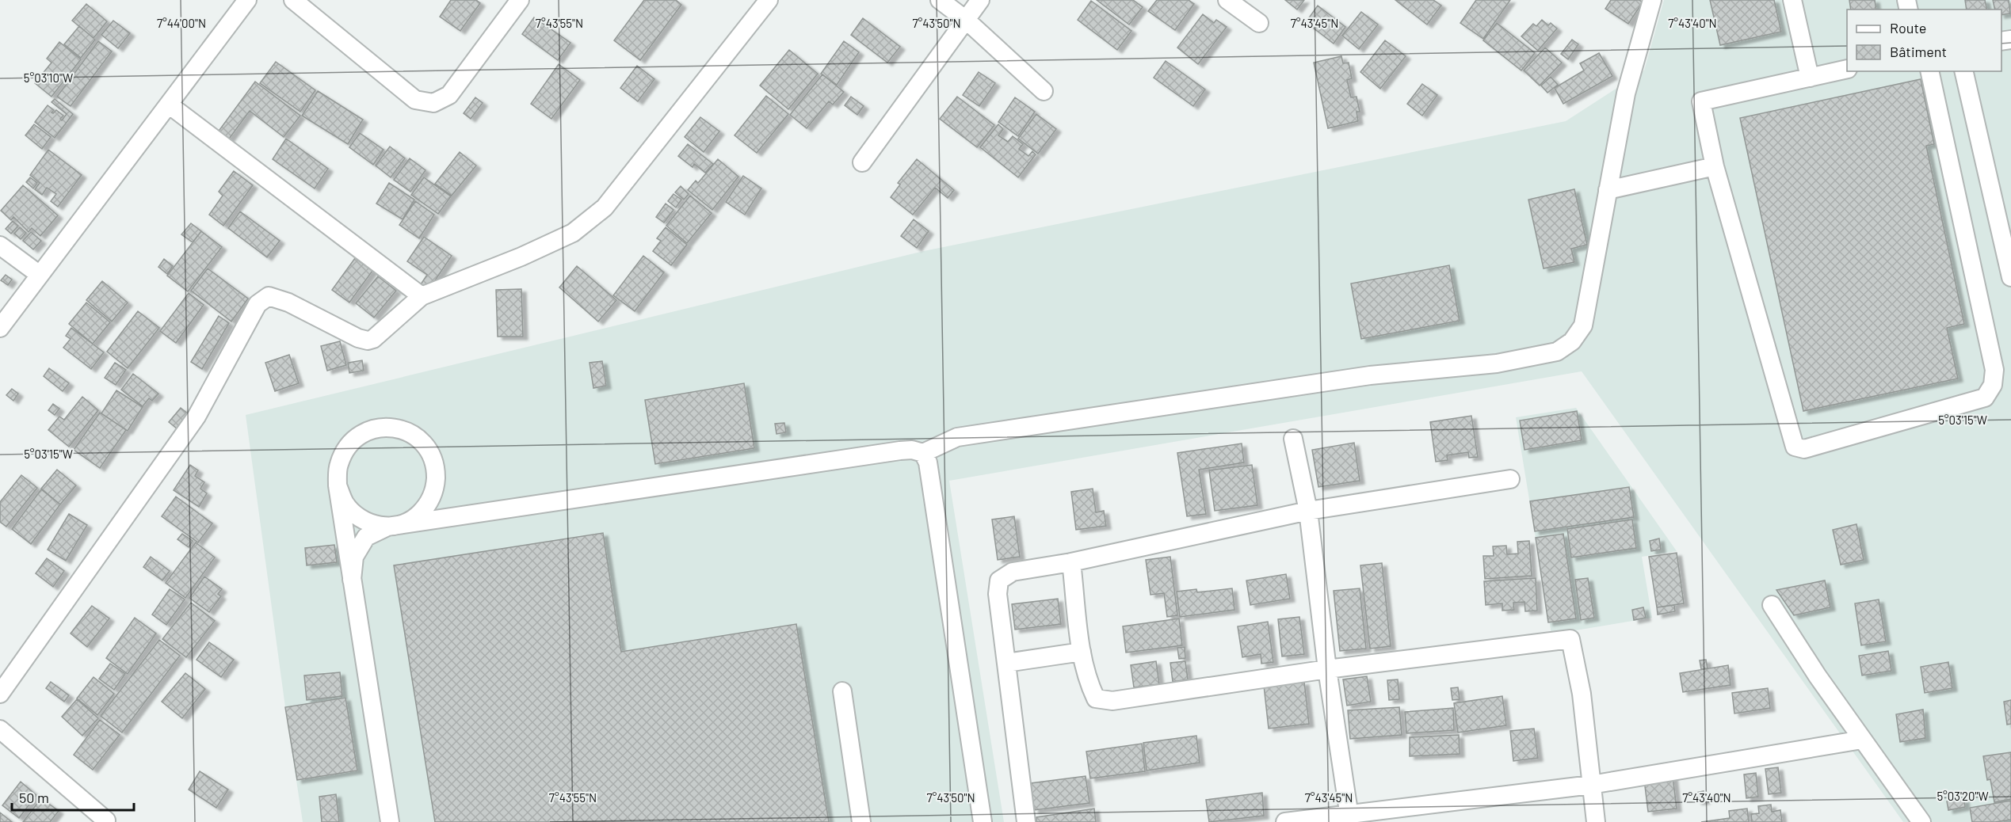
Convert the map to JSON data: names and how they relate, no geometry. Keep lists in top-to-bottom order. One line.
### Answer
{"legend":["Route","Bâtiment"],"scale_bar":"50 m","coordinates":["7°44'00\"N","7°43'55\"N","7°43'50\"N","7°43'45\"N","7°43'40\"N","5°03'10\"W","5°03'15\"W","5°03'20\"W"]}
